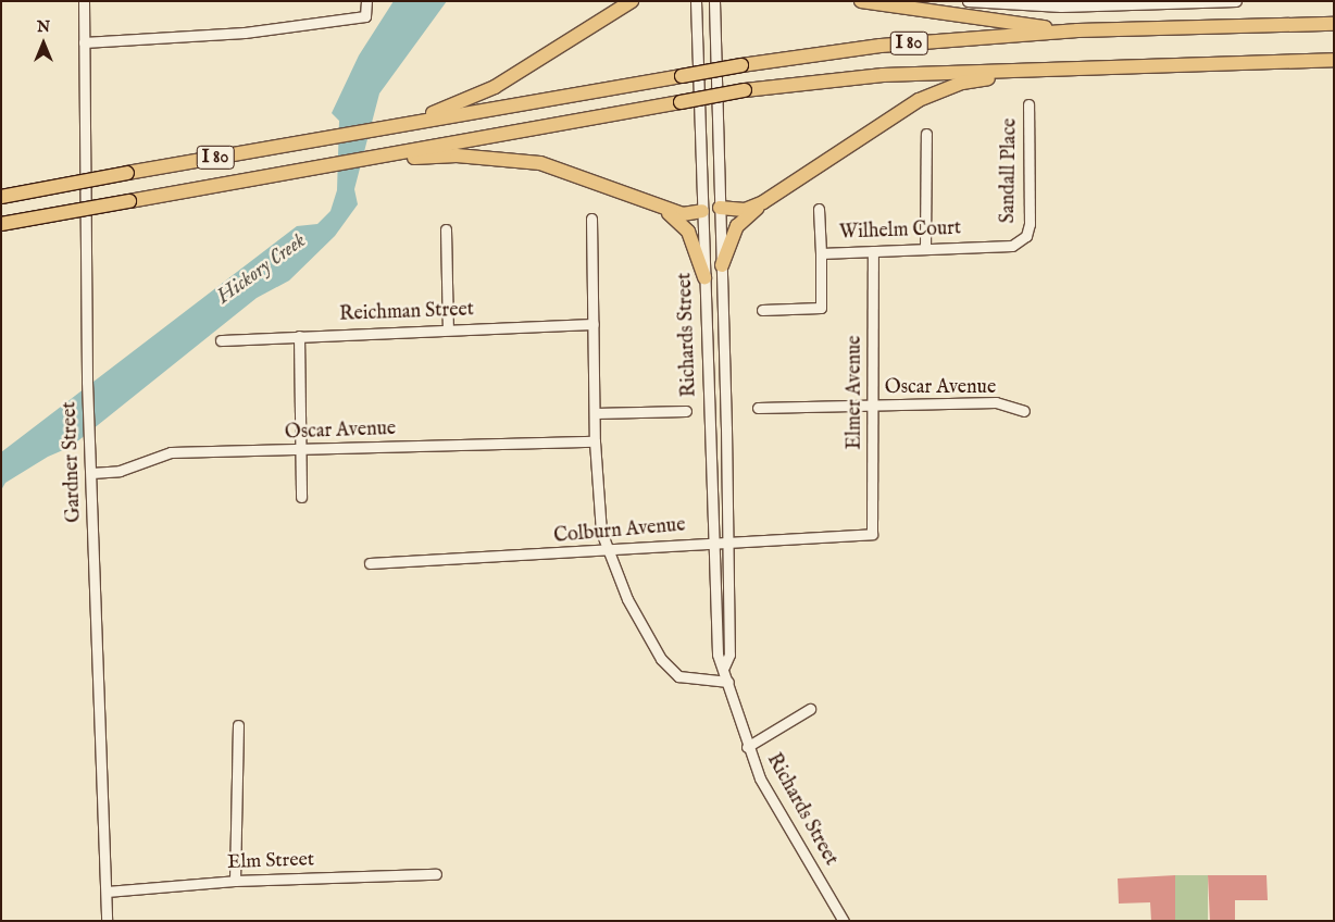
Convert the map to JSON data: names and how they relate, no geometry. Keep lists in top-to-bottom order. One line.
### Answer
{"streets":{"highway":["I 80"],"street":["Sandall Place","Wilhelm Court","Reichman Street","Richards Street","Oscar Avenue","Elmer Avenue","Gardner Street","Colburn Avenue","Elm Street"]},"crossings":[["Sandall Place","Wilhelm Court"],["Wilhelm Court","Elmer Avenue"],["Richards Street","Colburn Avenue"],["Oscar Avenue","Elmer Avenue"],["Oscar Avenue","Gardner Street"],["Elmer Avenue","Colburn Avenue"],["Gardner Street","Elm Street"]],"water":["Hickory Creek"],"north":"top"}
